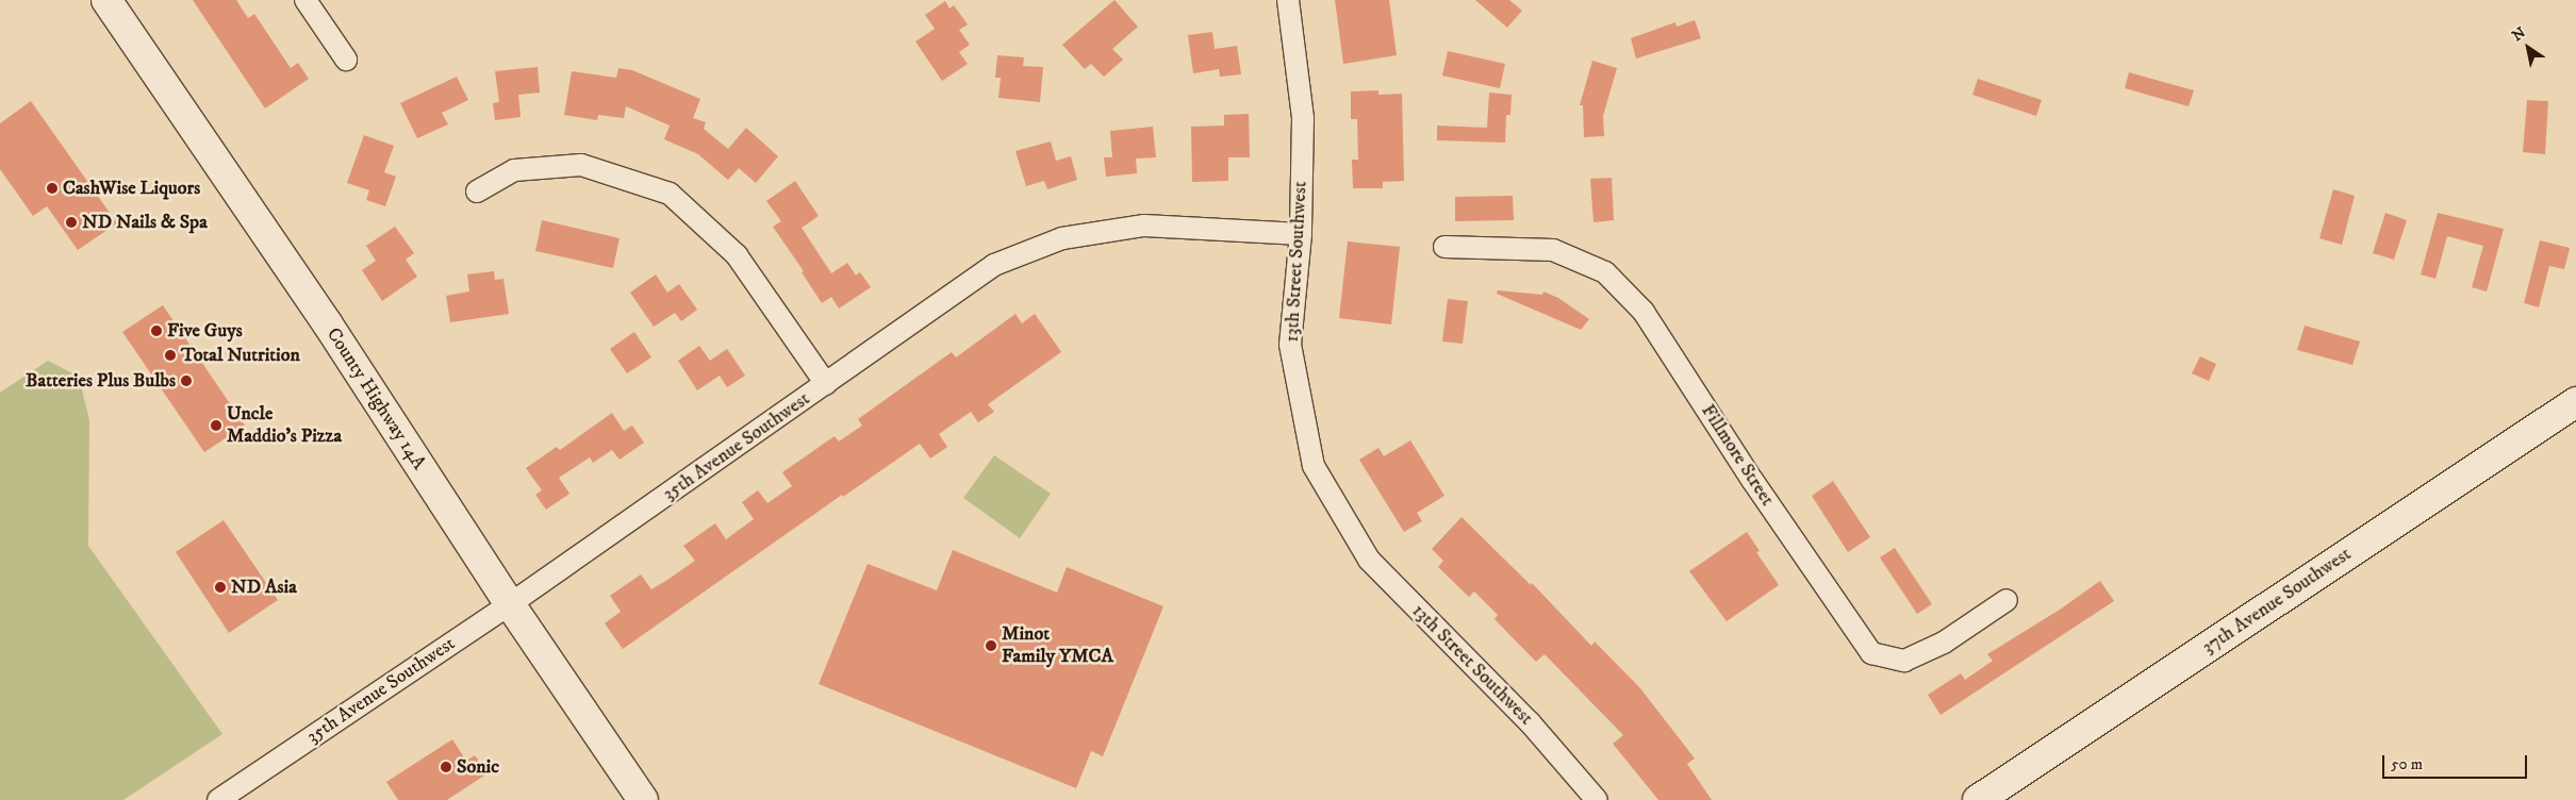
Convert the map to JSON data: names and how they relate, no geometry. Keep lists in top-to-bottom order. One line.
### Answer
{"streets":{"main road":["County Highway 14A","37th Avenue Southwest"],"street":["13th Street Southwest","35th Avenue Southwest","Fillmore Street"]},"crossings":[["13th Street Southwest","35th Avenue Southwest"],["County Highway 14A","35th Avenue Southwest"]],"places":["CashWise Liquors","ND Nails & Spa","Five Guys","Total Nutrition","Batteries Plus Bulbs","Uncle Maddio’s Pizza","ND Asia","Minot Family YMCA","Sonic"],"scale_bar":"50 m","north":"top left"}
